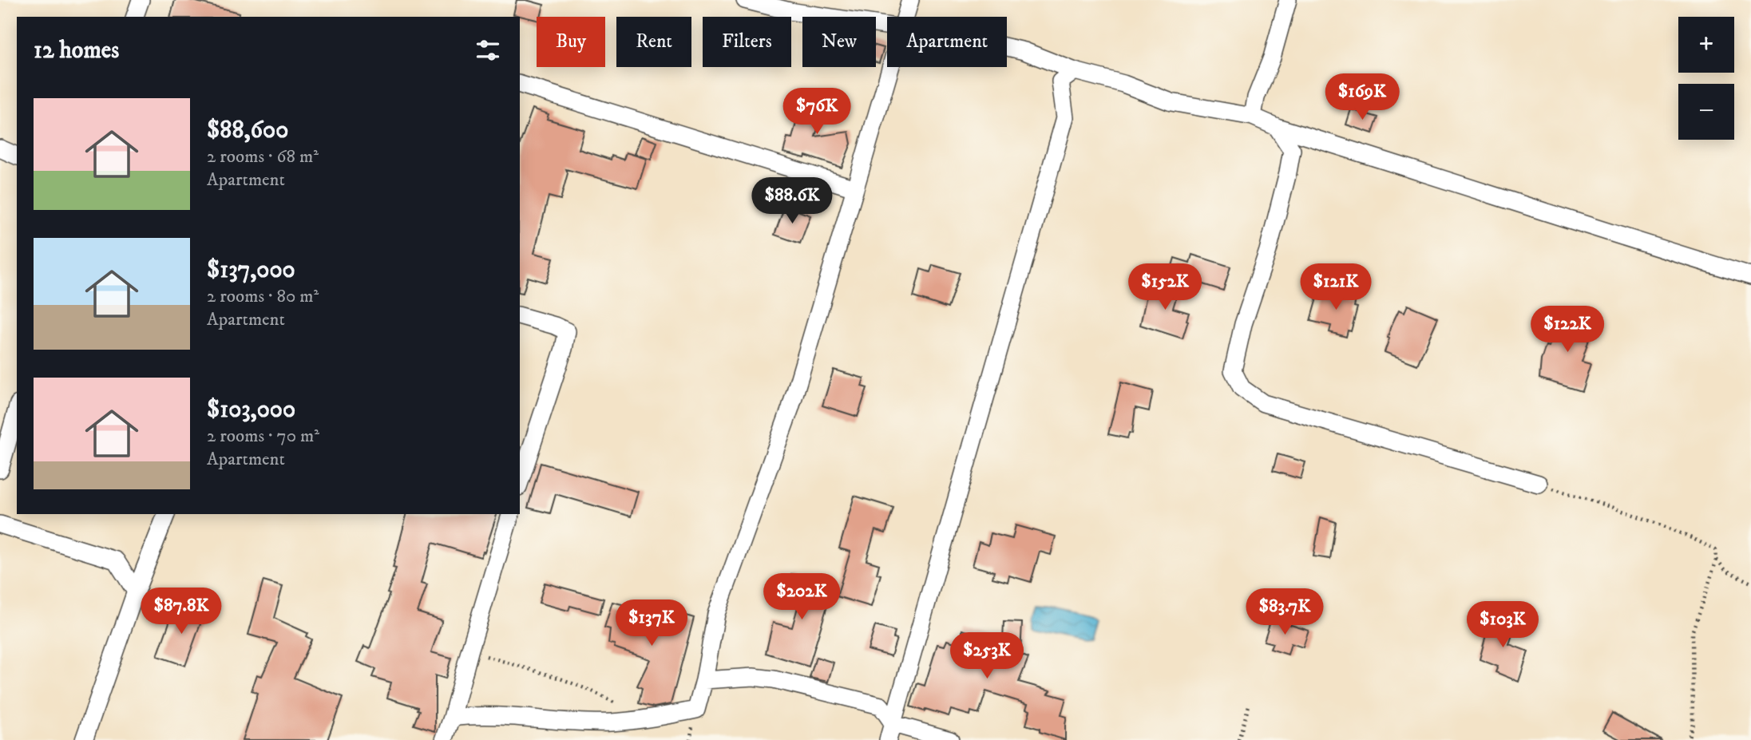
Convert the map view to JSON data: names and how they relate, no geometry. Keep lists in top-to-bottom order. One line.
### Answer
{"page":{"map_buttons":["+","−"],"chip":["Buy","Rent","Filters","New","Apartment"],"heading":"12 homes","price":["$169K","$76K","$88.6K","$152K","$121K","$122K","$202K","$87.8K","$83.7K","$137K","$103K","$253K"],"list":[{"name":"$88,600","note":"2 rooms · 68 m² · Apartment"},{"name":"$137,000","note":"2 rooms · 80 m² · Apartment"},{"name":"$103,000","note":"2 rooms · 70 m² · Apartment"}]}}
